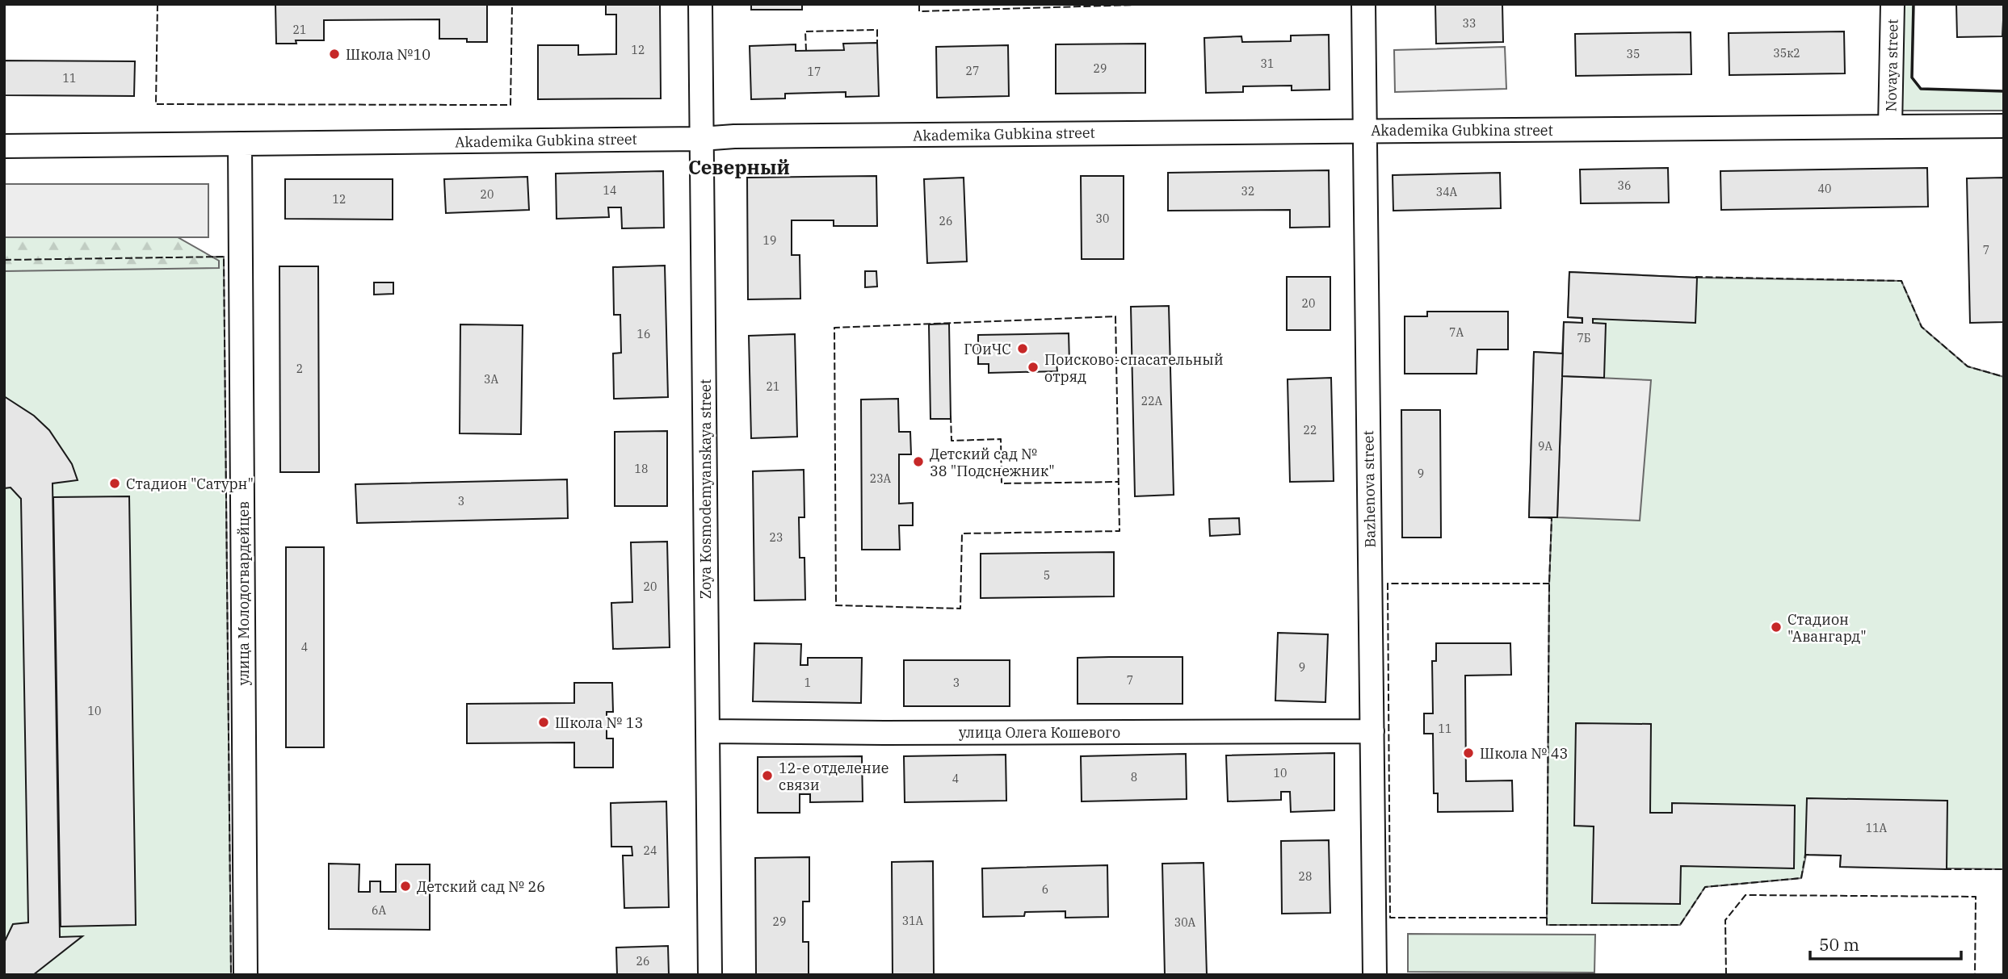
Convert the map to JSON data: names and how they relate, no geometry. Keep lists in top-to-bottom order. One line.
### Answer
{"streets":{"street":["Novaya street","Akademika Gubkina street","Zoya Kosmodemyanskaya street","Bazhenova street","улица Молодогвардейцев","улица Олега Кошевого"]},"crossings":[["Novaya street","Akademika Gubkina street"],["Akademika Gubkina street","Zoya Kosmodemyanskaya street"],["Akademika Gubkina street","Bazhenova street"],["Akademika Gubkina street","улица Молодогвардейцев"],["Zoya Kosmodemyanskaya street","улица Олега Кошевого"],["Bazhenova street","улица Олега Кошевого"]],"districts":["Северный"],"places":["Школа №10","ГОиЧС","Поисково-спасательный отряд","Детский сад № 38 \"Подснежник\"","Стадион \"Сатурн\"","Стадион \"Авангард\"","Школа № 13","Школа № 43","12-е отделение связи","Детский сад № 26"],"house_numbers":["33","21","12","35к2","35","31","29","27","17","11","36","40","14","32","34А","20","12","30","26","19","7","20","7А","16","7Б","2","3А","21","22А","22","9А","18","9","23А","3","23","5","20","4","9","7","1","3","10","11","10","8","4","11А","24","28","6","6А","31А","29","30А","26"],"scale_bar":"50 m"}
